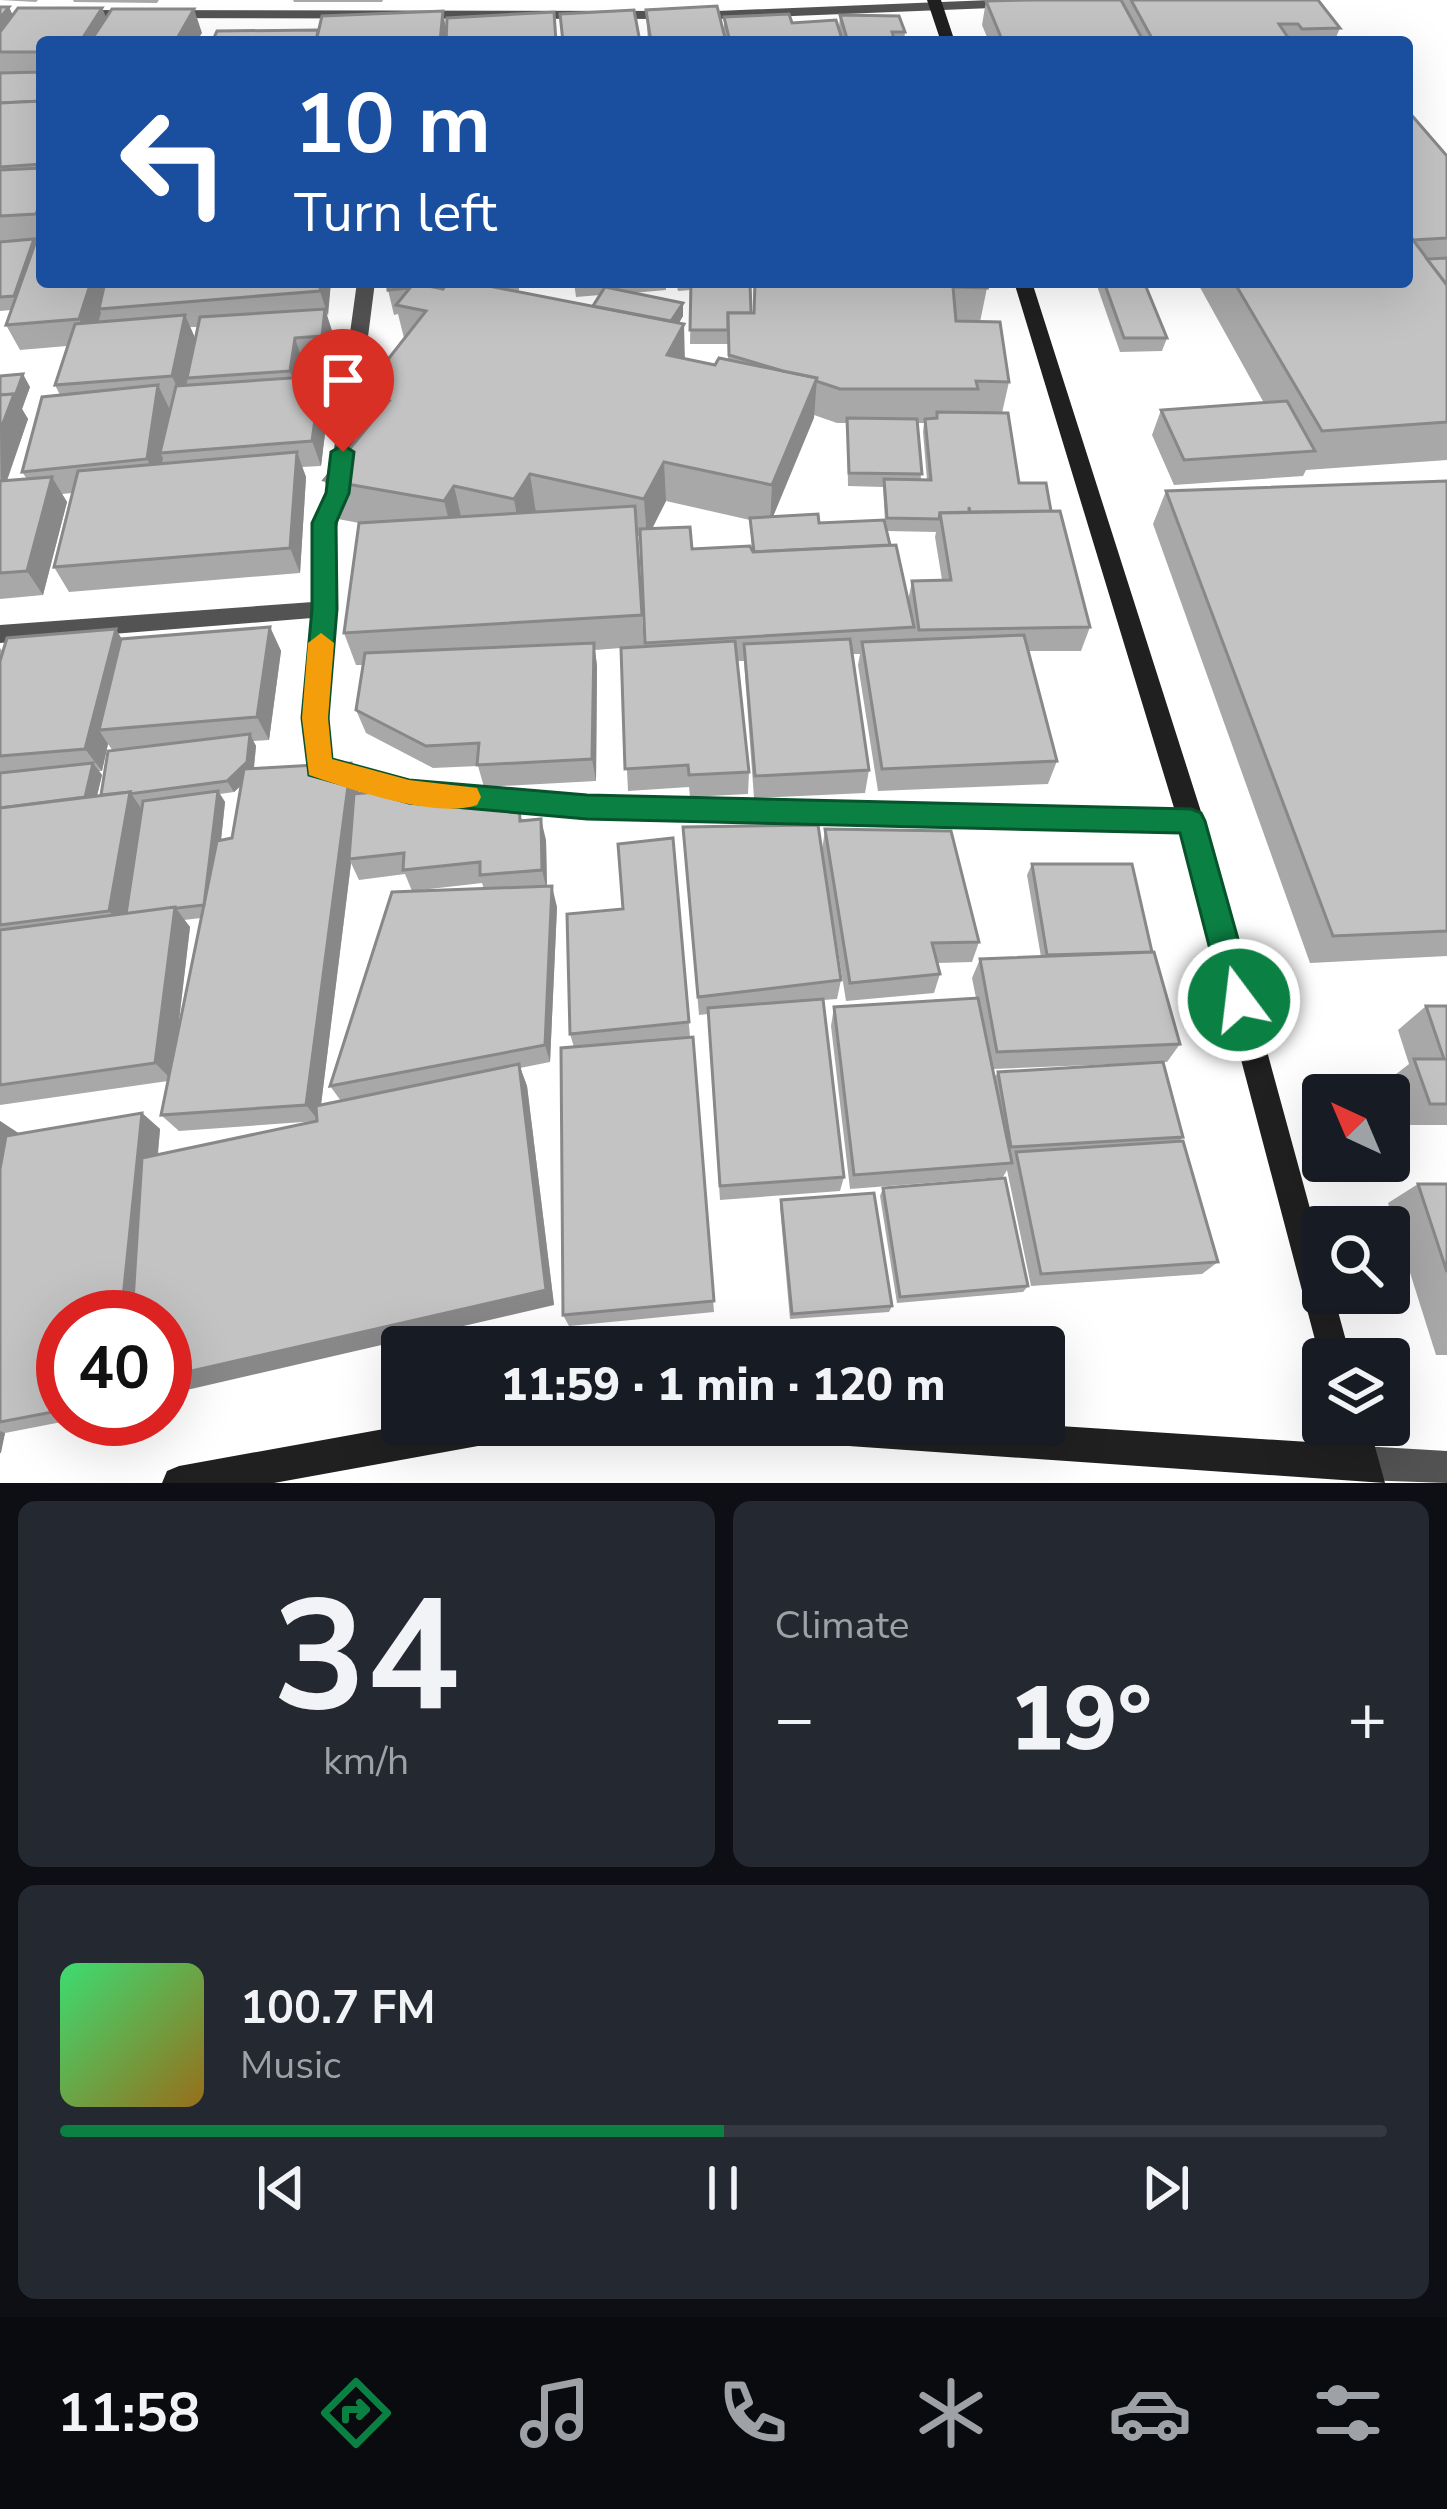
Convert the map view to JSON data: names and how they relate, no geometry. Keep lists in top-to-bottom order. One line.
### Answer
{"north":"top left","page":{"turn":["10 m","Turn left"],"limit":"40","trip":"11:59 · 1 min · 120 m","tile":[["34","km/h"],"Climate"],"heat":["−","19°","+"],"song":["100.7 FM","Music"],"tabs":"11:58"}}
